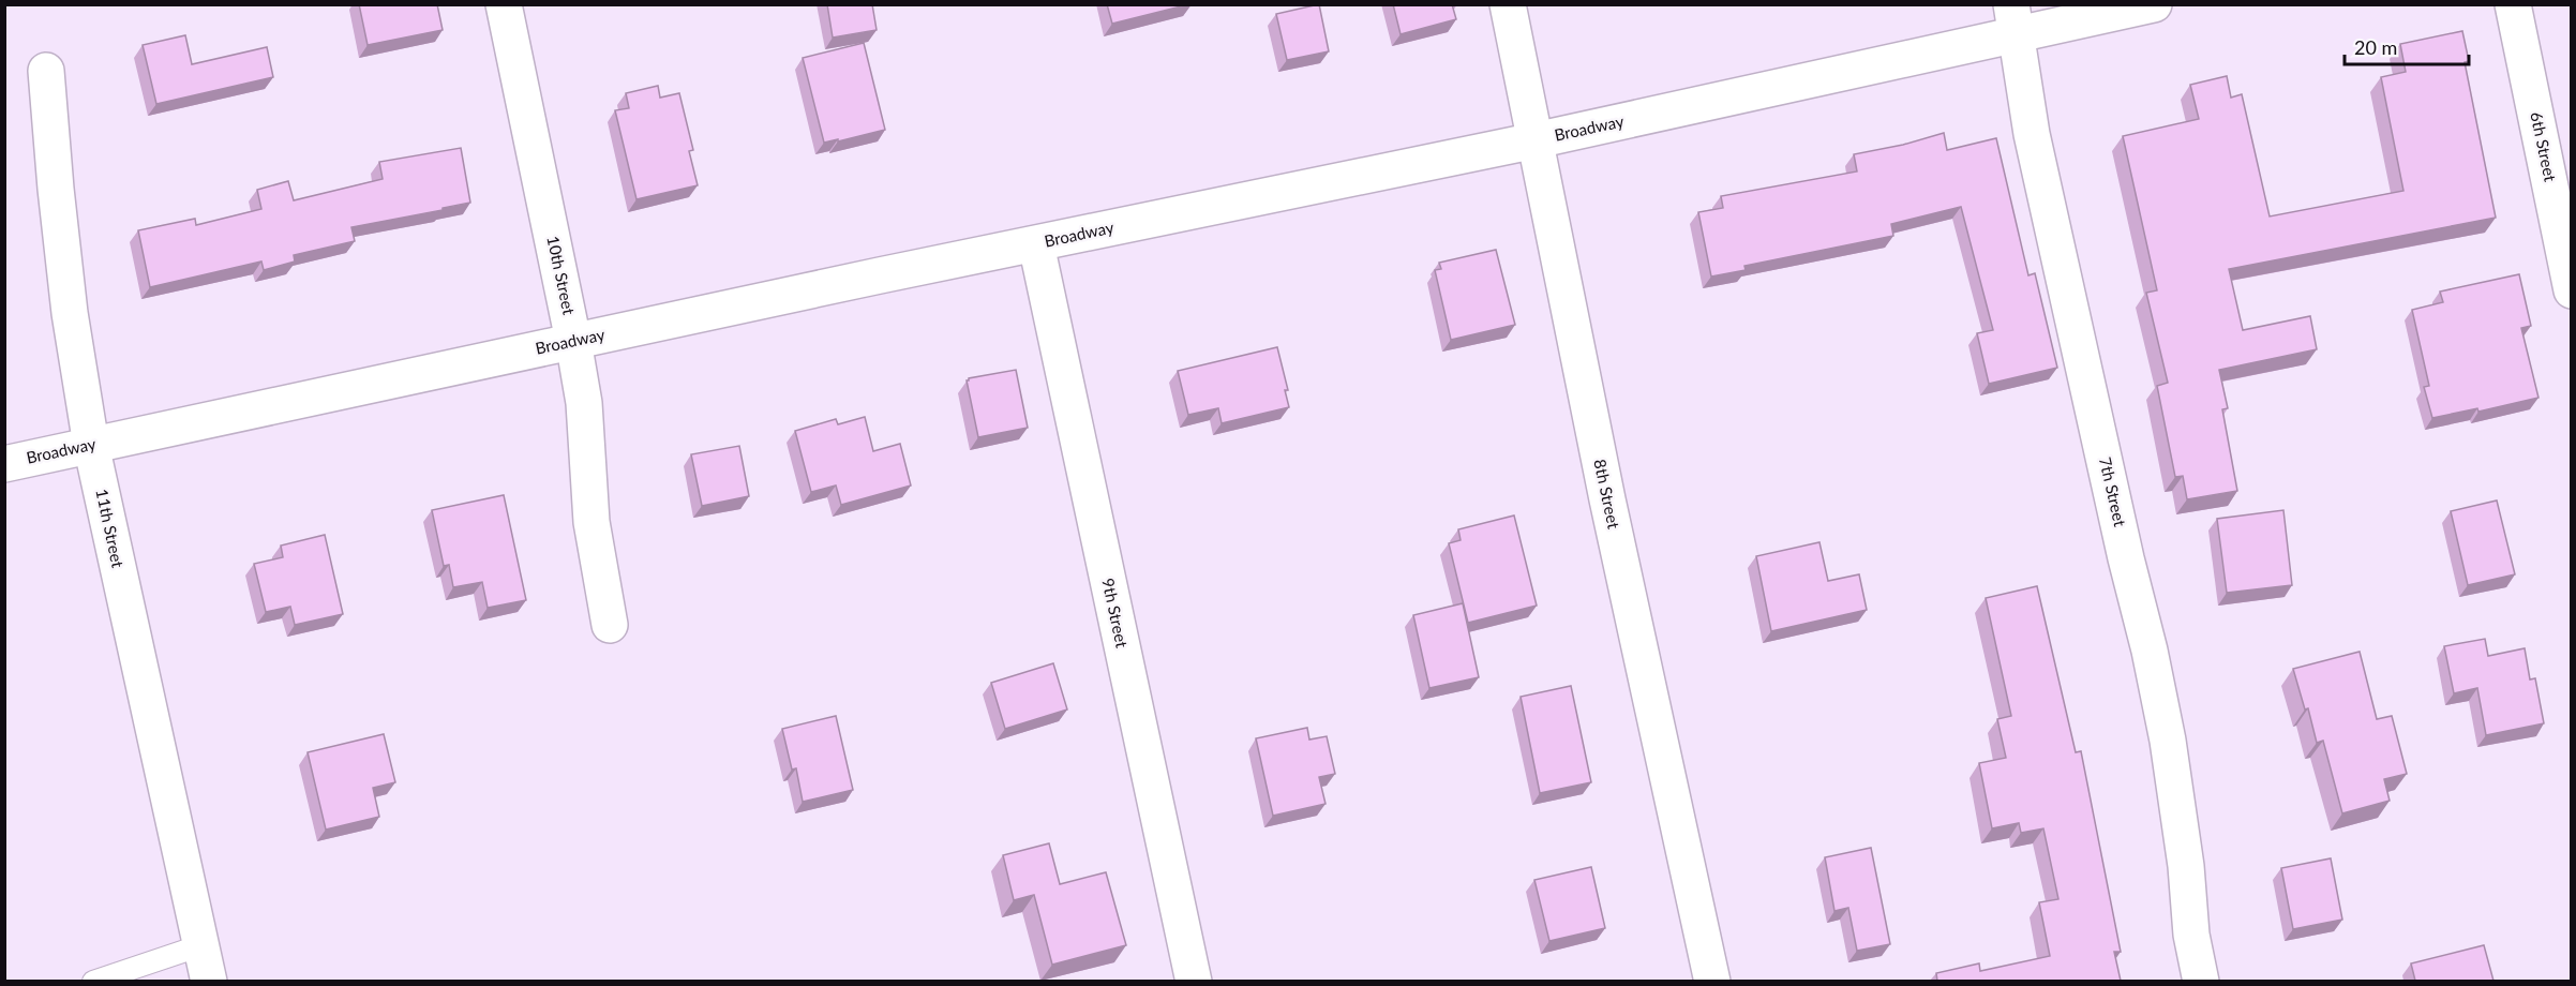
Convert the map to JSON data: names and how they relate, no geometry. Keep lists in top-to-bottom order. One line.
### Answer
{"streets":{"street":["Broadway","6th Street","10th Street","7th Street","8th Street","11th Street","9th Street"]},"crossings":[["Broadway","10th Street"],["Broadway","7th Street"],["Broadway","8th Street"],["Broadway","11th Street"],["Broadway","9th Street"]],"scale_bar":"20 m"}
